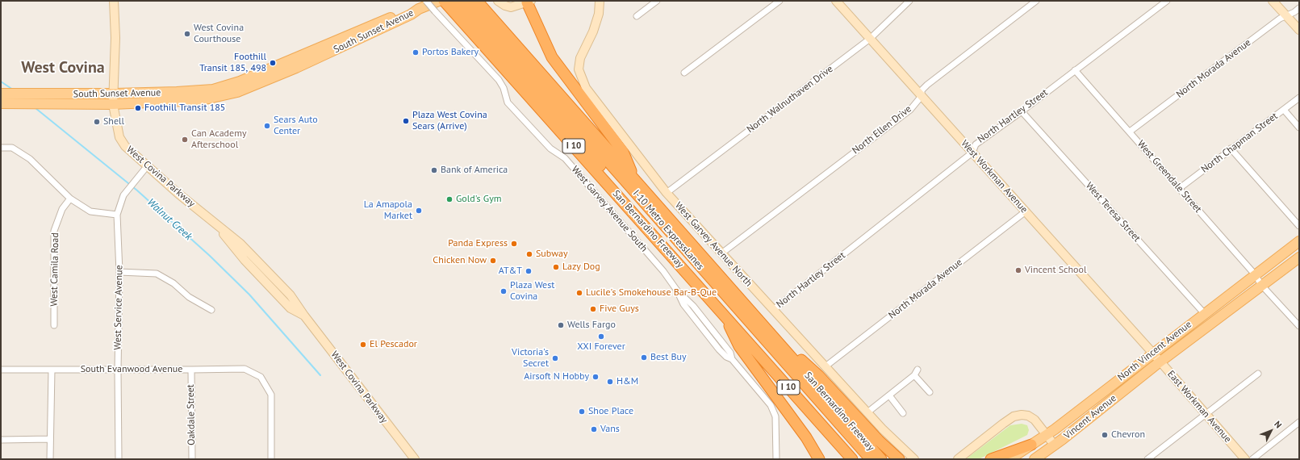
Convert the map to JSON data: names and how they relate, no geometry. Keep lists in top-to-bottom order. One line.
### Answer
{"streets":{"highway":["I 10","San Bernardino Freeway","I-10 Metro ExpressLanes"],"main road":["South Sunset Avenue","North Vincent Avenue","Vincent Avenue"],"street":["North Morada Avenue","North Walnuthaven Drive","North Hartley Street","North Ellen Drive","North Chapman Street","West Covina Parkway","West Workman Avenue","West Greendale Street","West Garvey Avenue South","West Teresa Street","West Garvey Avenue North","West Camila Road","West Service Avenue","South Evanwood Avenue","East Workman Avenue","Oakdale Street"]},"crossings":[["South Sunset Avenue","West Covina Parkway"],["North Morada Avenue","West Workman Avenue"],["North Morada Avenue","West Greendale Street"],["North Morada Avenue","West Garvey Avenue North"],["North Walnuthaven Drive","West Workman Avenue"],["North Walnuthaven Drive","West Garvey Avenue North"],["North Hartley Street","West Workman Avenue"],["North Hartley Street","West Greendale Street"],["North Hartley Street","West Teresa Street"],["North Hartley Street","West Garvey Avenue North"],["North Ellen Drive","West Workman Avenue"],["North Ellen Drive","West Garvey Avenue North"],["North Chapman Street","West Greendale Street"],["West Covina Parkway","West Service Avenue"],["West Workman Avenue","North Vincent Avenue"],["West Workman Avenue","East Workman Avenue"],["West Greendale Street","North Vincent Avenue"],["West Teresa Street","North Vincent Avenue"],["San Bernardino Freeway","I-10 Metro ExpressLanes"],["West Service Avenue","South Evanwood Avenue"],["North Vincent Avenue","East Workman Avenue"],["North Vincent Avenue","Vincent Avenue"],["South Evanwood Avenue","Oakdale Street"],["East Workman Avenue","Vincent Avenue"]],"districts":["West Covina"],"water":["Walnut Creek"],"places":["West Covina Courthouse","Portos Bakery","Foothill Transit 185, 498","Foothill Transit 185","Plaza West Covina Sears (Arrive)","Shell","Sears Auto Center","Can Academy Afterschool","Bank of America","Gold's Gym","La Amapola Market","Panda Express","Subway","Chicken Now","Lazy Dog","Vincent School","AT&T","Plaza West Covina","Lucile's Smokehouse Bar-B-Que","Five Guys","Wells Fargo","XXI Forever","El Pescador","Best Buy","Victoria's Secret","Airsoft N Hobby","H&M","Shoe Place","Vans","Chevron"],"north":"top right"}
